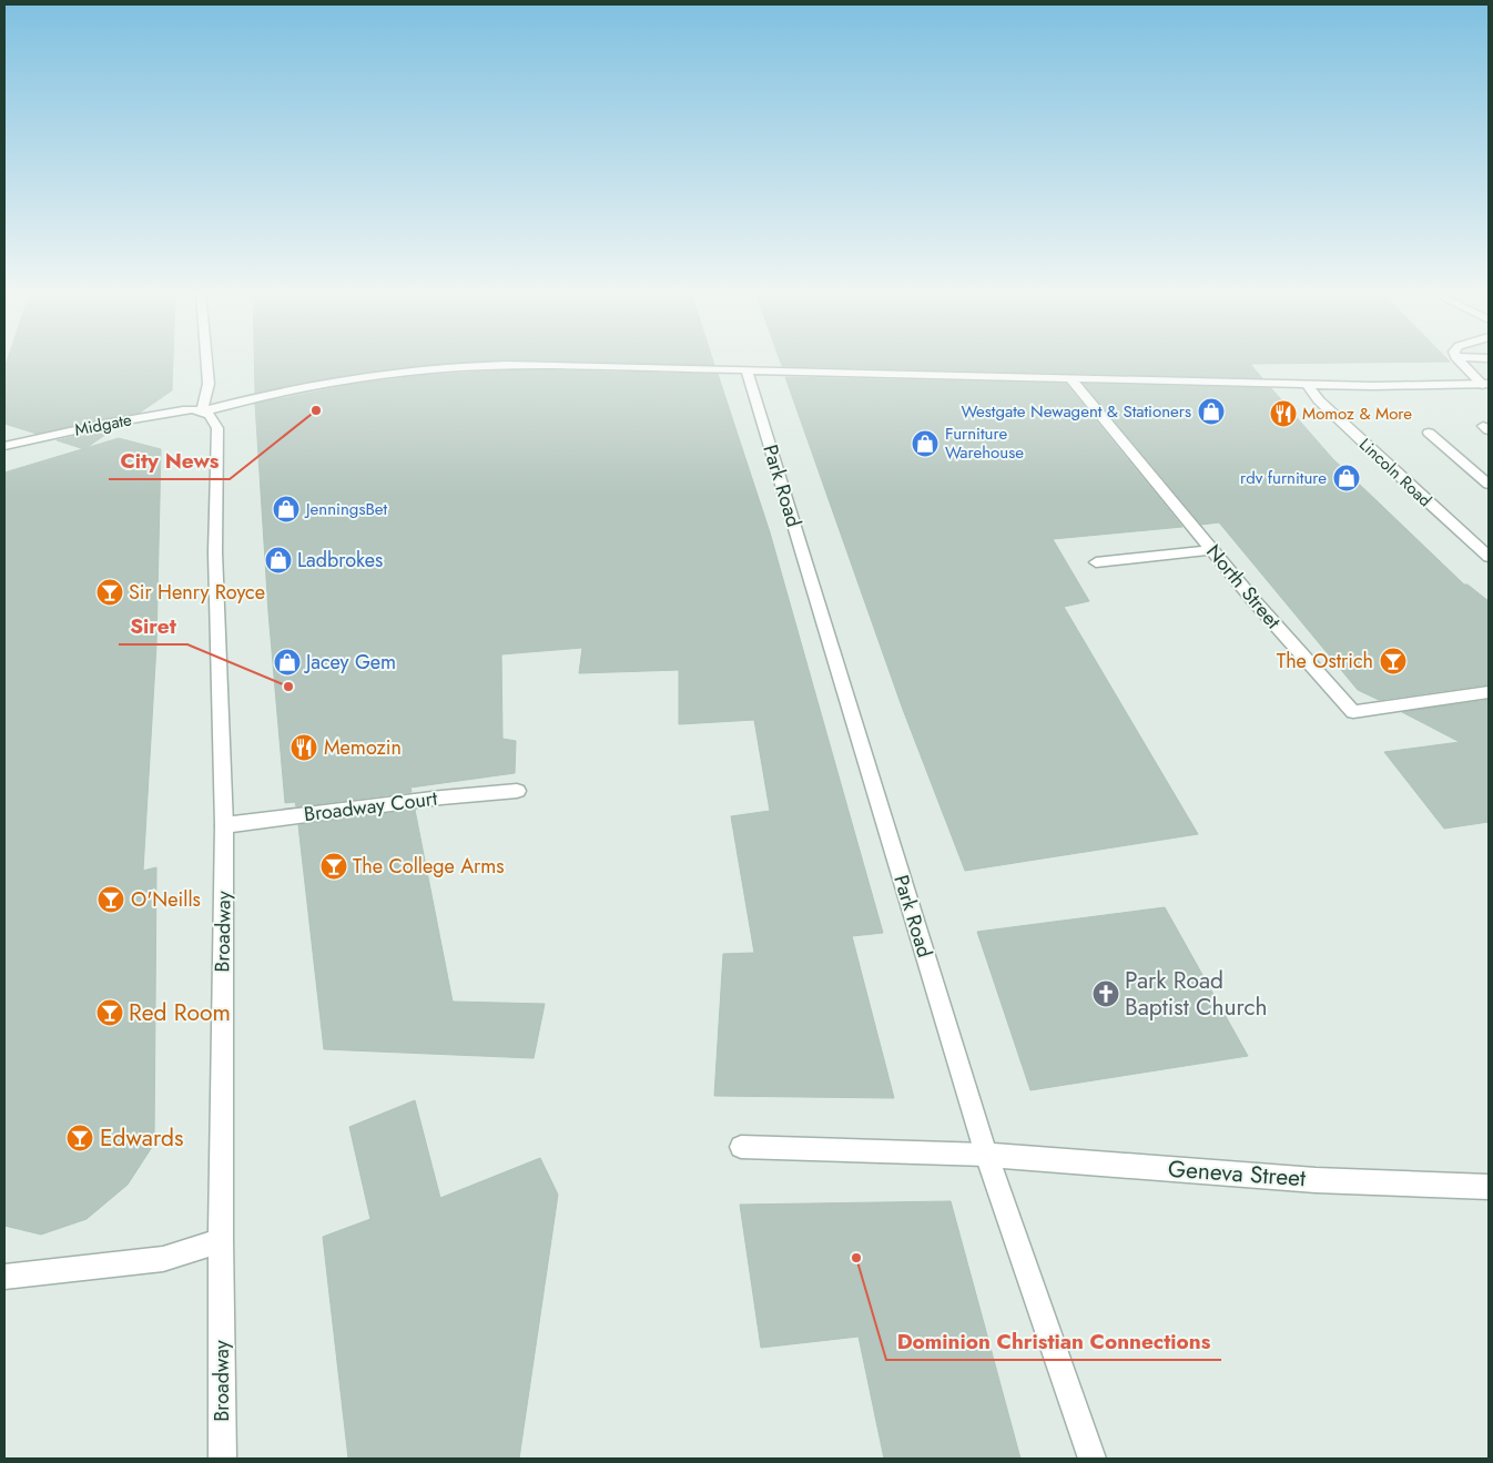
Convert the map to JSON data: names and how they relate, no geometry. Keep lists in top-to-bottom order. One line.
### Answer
{"streets":{"street":["Midgate","Lincoln Road","Park Road","North Street","Broadway Court","Broadway","Geneva Street"]},"crossings":[["Midgate","Lincoln Road"],["Midgate","Park Road"],["Midgate","North Street"],["Midgate","Broadway"],["Park Road","Geneva Street"],["Broadway Court","Broadway"]],"places":{"other":["City News","Siret","Dominion Christian Connections"],"shop":["Westgate Newagent & Stationers","Furniture Warehouse","rdv furniture","JenningsBet","Ladbrokes","Jacey Gem"],"restaurant":["Momoz & More","Memozin"],"bar":["Sir Henry Royce","The Ostrich","The College Arms","O'Neills","Red Room","Edwards"],"church":["Park Road Baptist Church"]}}
